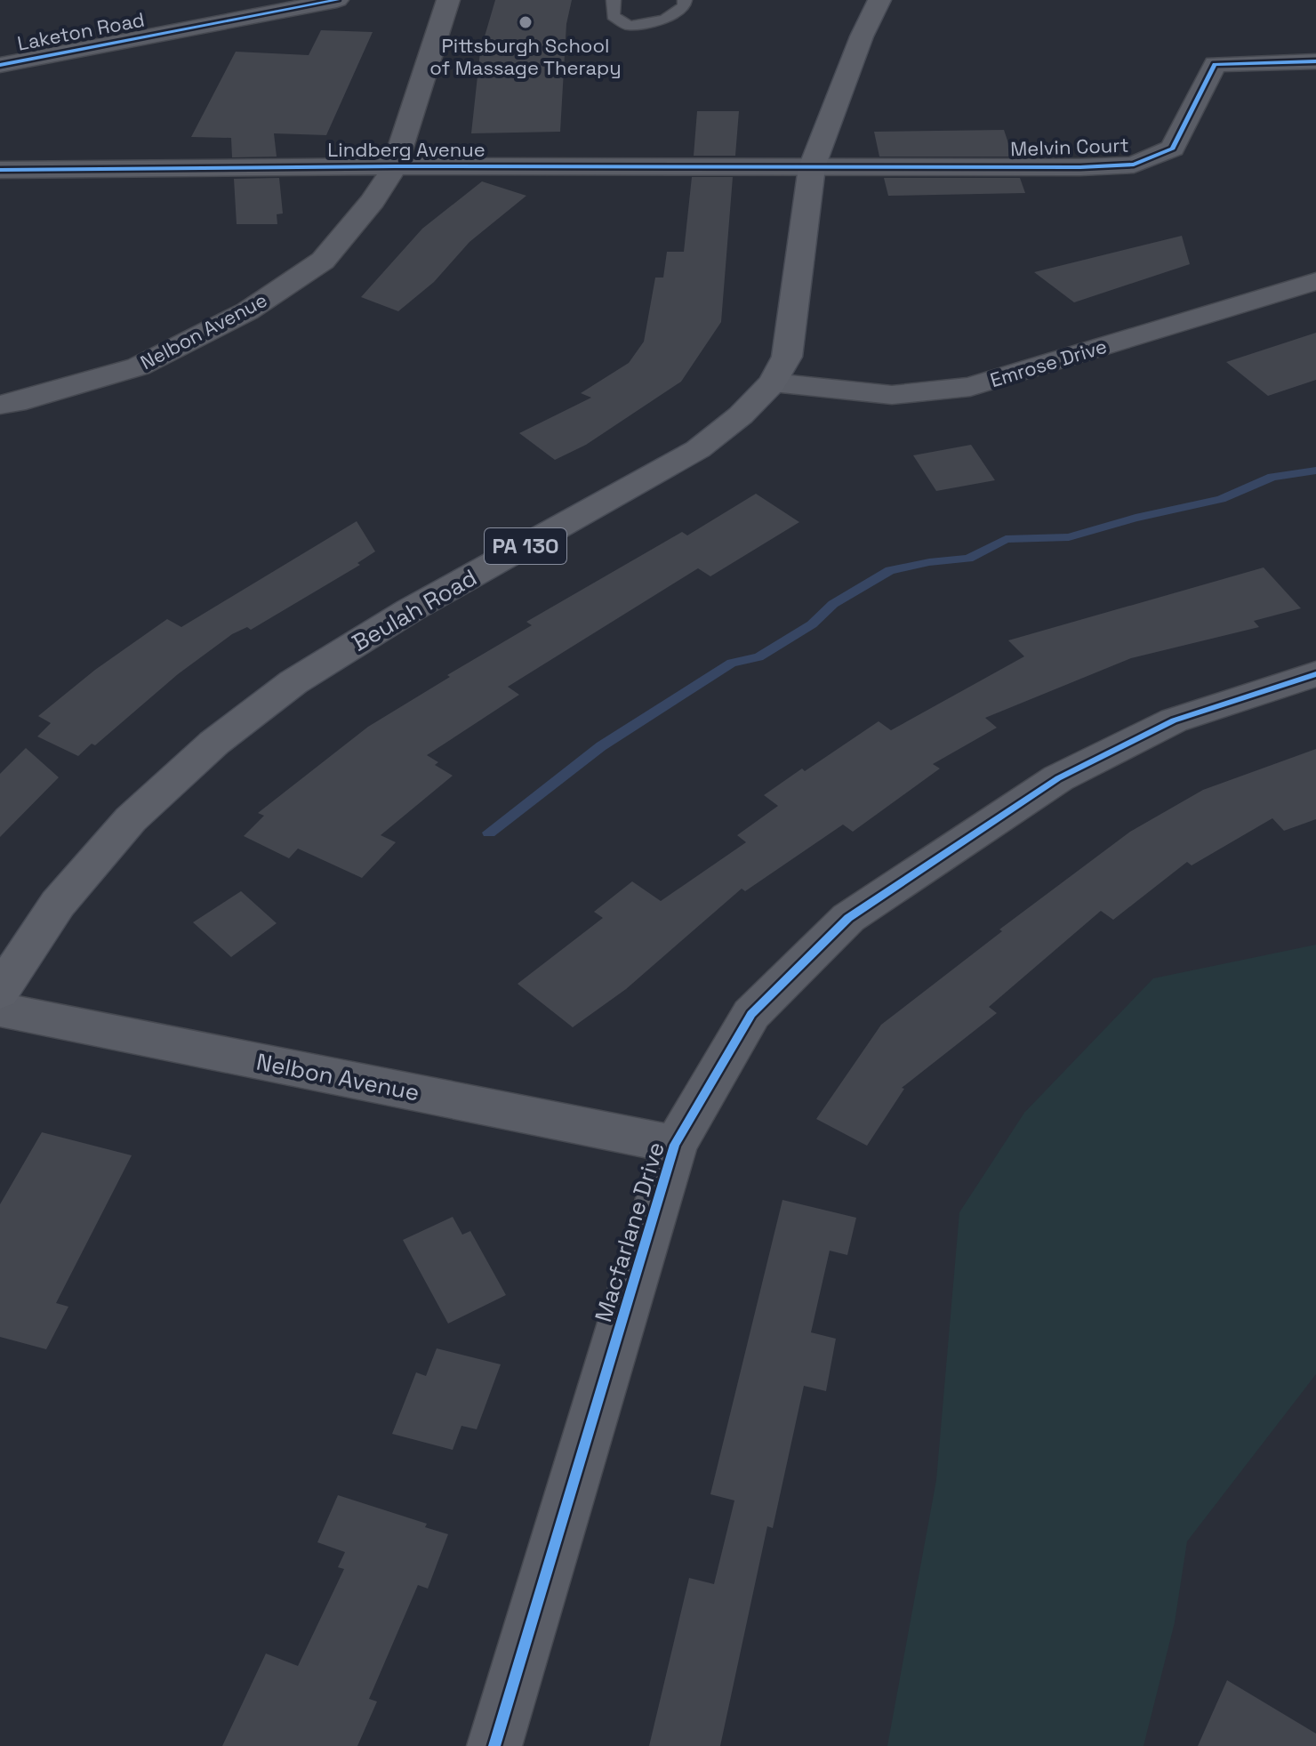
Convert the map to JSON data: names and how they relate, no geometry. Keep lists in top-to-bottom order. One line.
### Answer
{"streets":{"main road":["PA 130","Beulah Road"],"street":["Laketon Road","Melvin Court","Lindberg Avenue","Nelbon Avenue","Emrose Drive","Macfarlane Drive"]},"crossings":[["Melvin Court","Lindberg Avenue"],["Melvin Court","Beulah Road"],["Lindberg Avenue","Nelbon Avenue"],["Lindberg Avenue","Beulah Road"],["Nelbon Avenue","Macfarlane Drive"],["Emrose Drive","Beulah Road"]],"places":["Pittsburgh School of Massage Therapy"]}
